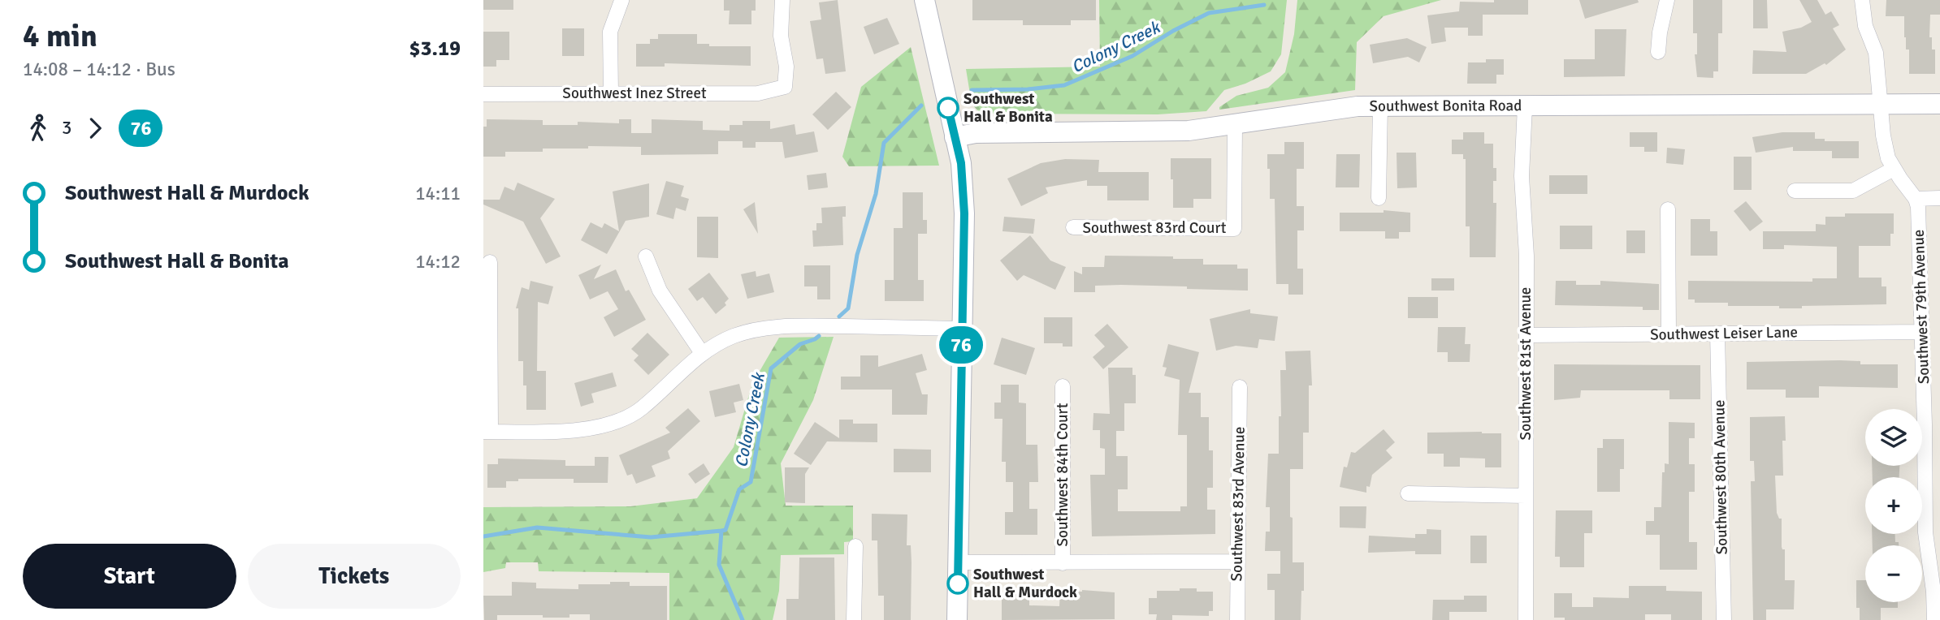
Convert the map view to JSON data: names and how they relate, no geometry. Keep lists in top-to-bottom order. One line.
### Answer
{"streets":{"main road":["Southwest Bonita Road"],"street":["Southwest Inez Street","Southwest 83rd Court","Southwest 79th Avenue","Southwest Leiser Lane","Southwest 81st Avenue","Southwest 84th Court","Southwest 80th Avenue","Southwest 83rd Avenue"]},"crossings":[["Southwest Bonita Road","Southwest 83rd Court"],["Southwest Bonita Road","Southwest 79th Avenue"],["Southwest Bonita Road","Southwest 81st Avenue"],["Southwest 79th Avenue","Southwest Leiser Lane"],["Southwest Leiser Lane","Southwest 81st Avenue"],["Southwest Leiser Lane","Southwest 80th Avenue"]],"water":["Colony Creek"],"places":["Southwest Hall & Bonita","Southwest Hall & Murdock"],"lines":["bus line 76"],"page":{"heading":["4 min","14:08 – 14:12 · Bus","$3.19"],"on_map":"76","legs":["3","76"],"list":[{"name":"Southwest Hall & Murdock","value":"14:11"},{"name":"Southwest Hall & Bonita","value":"14:12"}],"map_buttons":["+","−"],"buttons":["Start","Tickets"]}}
